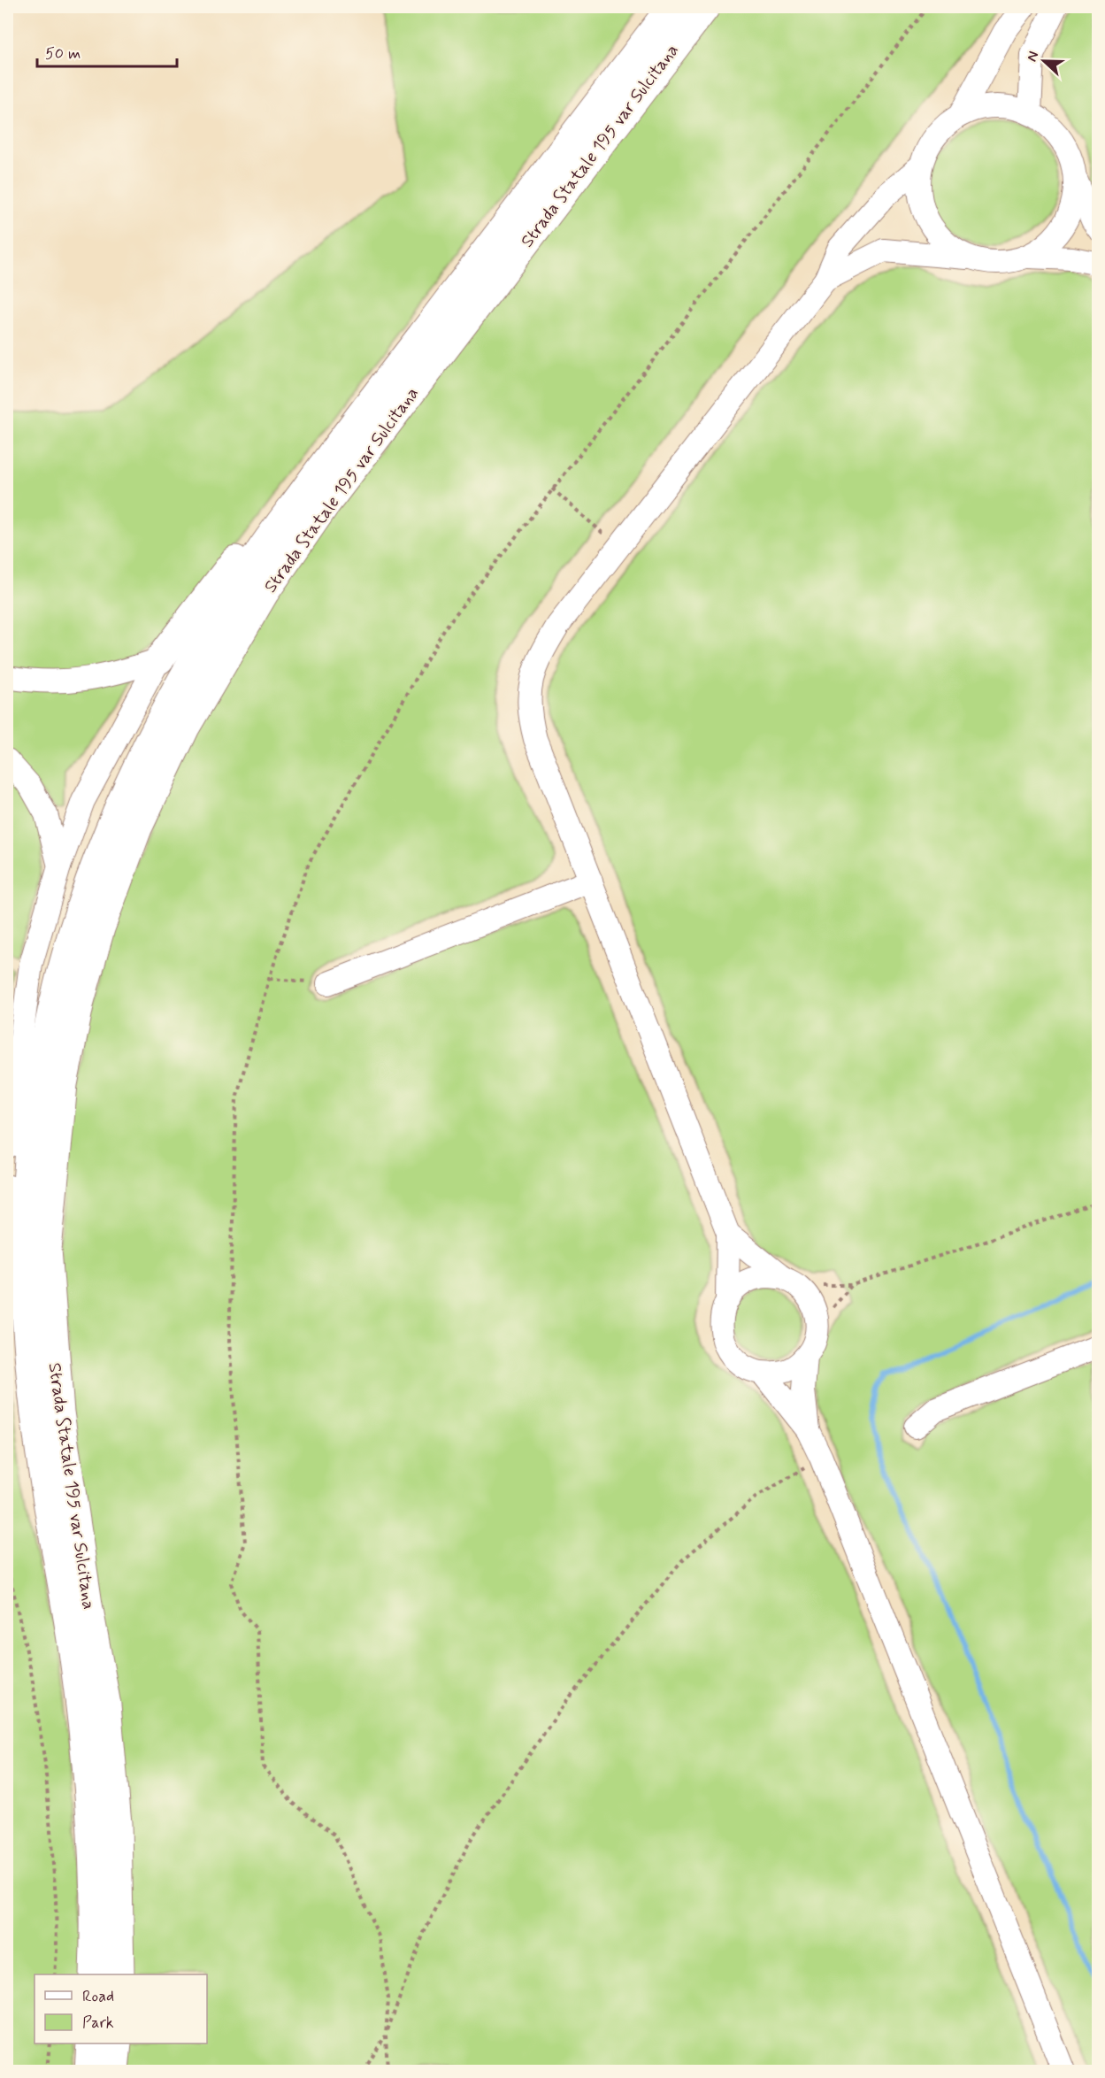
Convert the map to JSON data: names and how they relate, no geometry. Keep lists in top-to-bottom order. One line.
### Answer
{"streets":{"highway":["Strada Statale 195 var Sulcitana"]},"legend":["Road","Park"],"scale_bar":"50 m","north":"left"}
